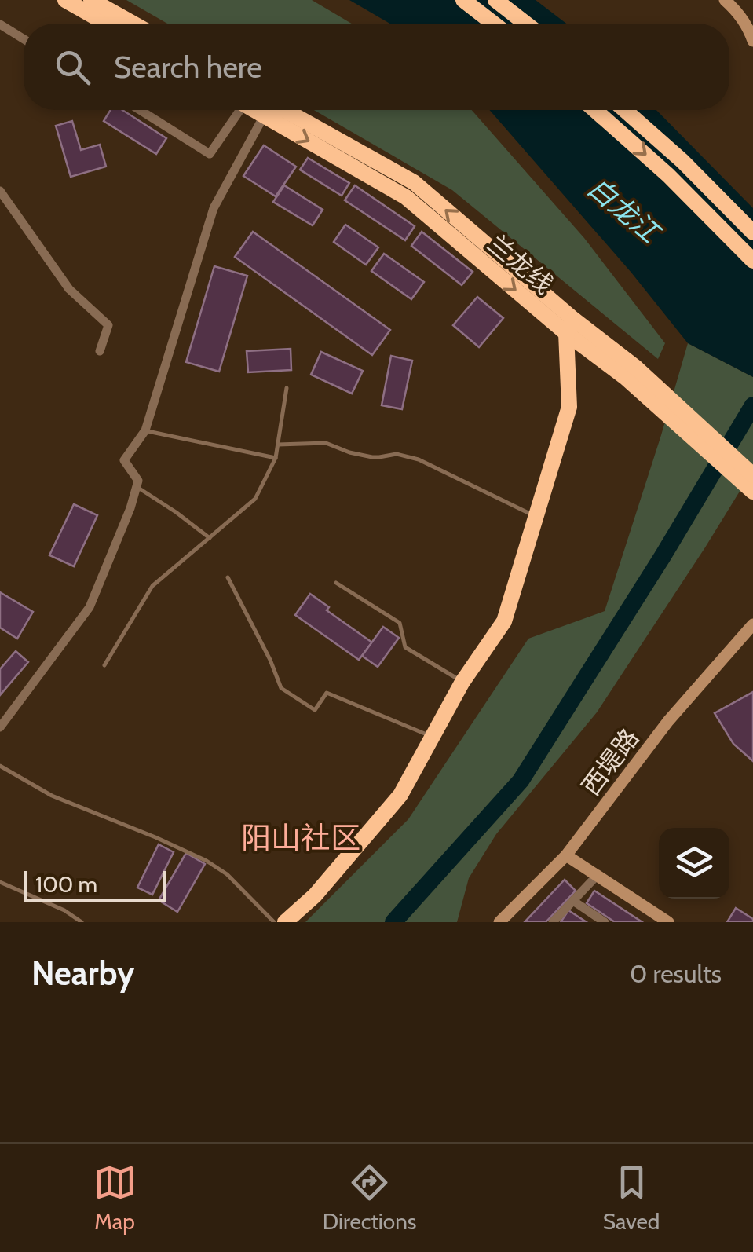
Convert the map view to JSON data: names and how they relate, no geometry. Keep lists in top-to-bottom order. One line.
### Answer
{"streets":{"highway":["兰龙线"],"street":["西堤路"]},"districts":["阳山社区"],"water":["白龙江"],"scale_bar":"100 m","page":{"search":"Search here","scale":"100 m","heading":["Nearby","0 results"],"nav":["Map","Directions","Saved"]}}
